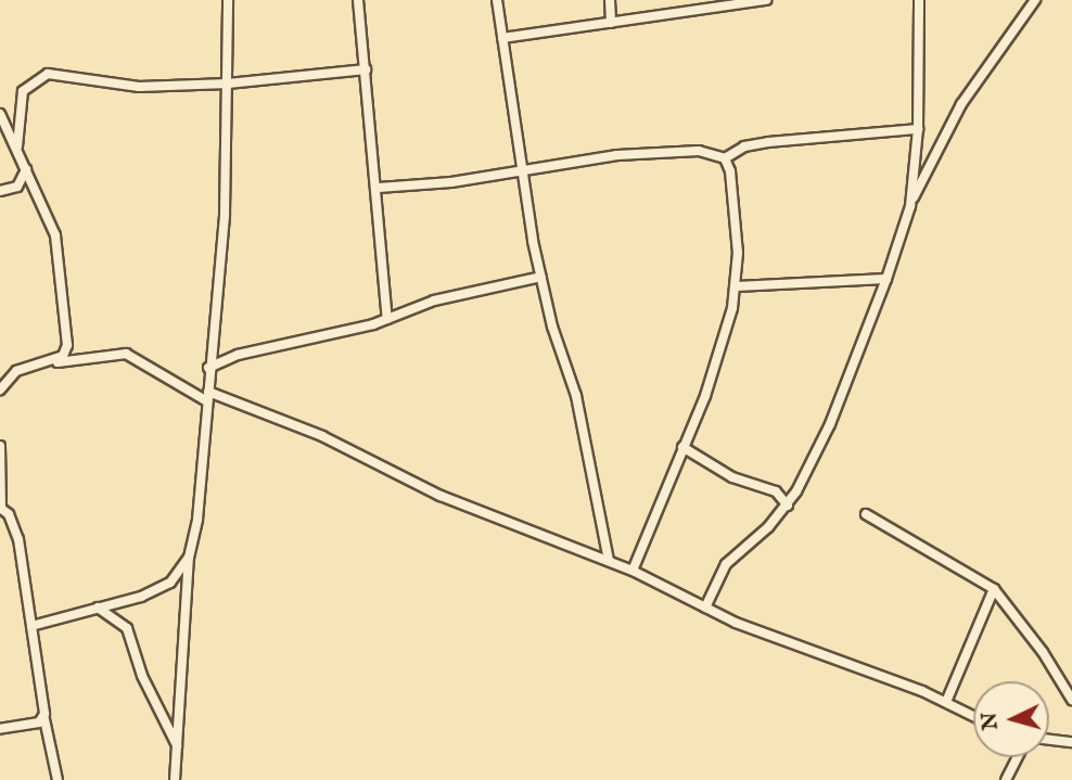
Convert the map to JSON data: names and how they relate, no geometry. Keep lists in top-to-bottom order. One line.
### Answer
{"north":"left"}
